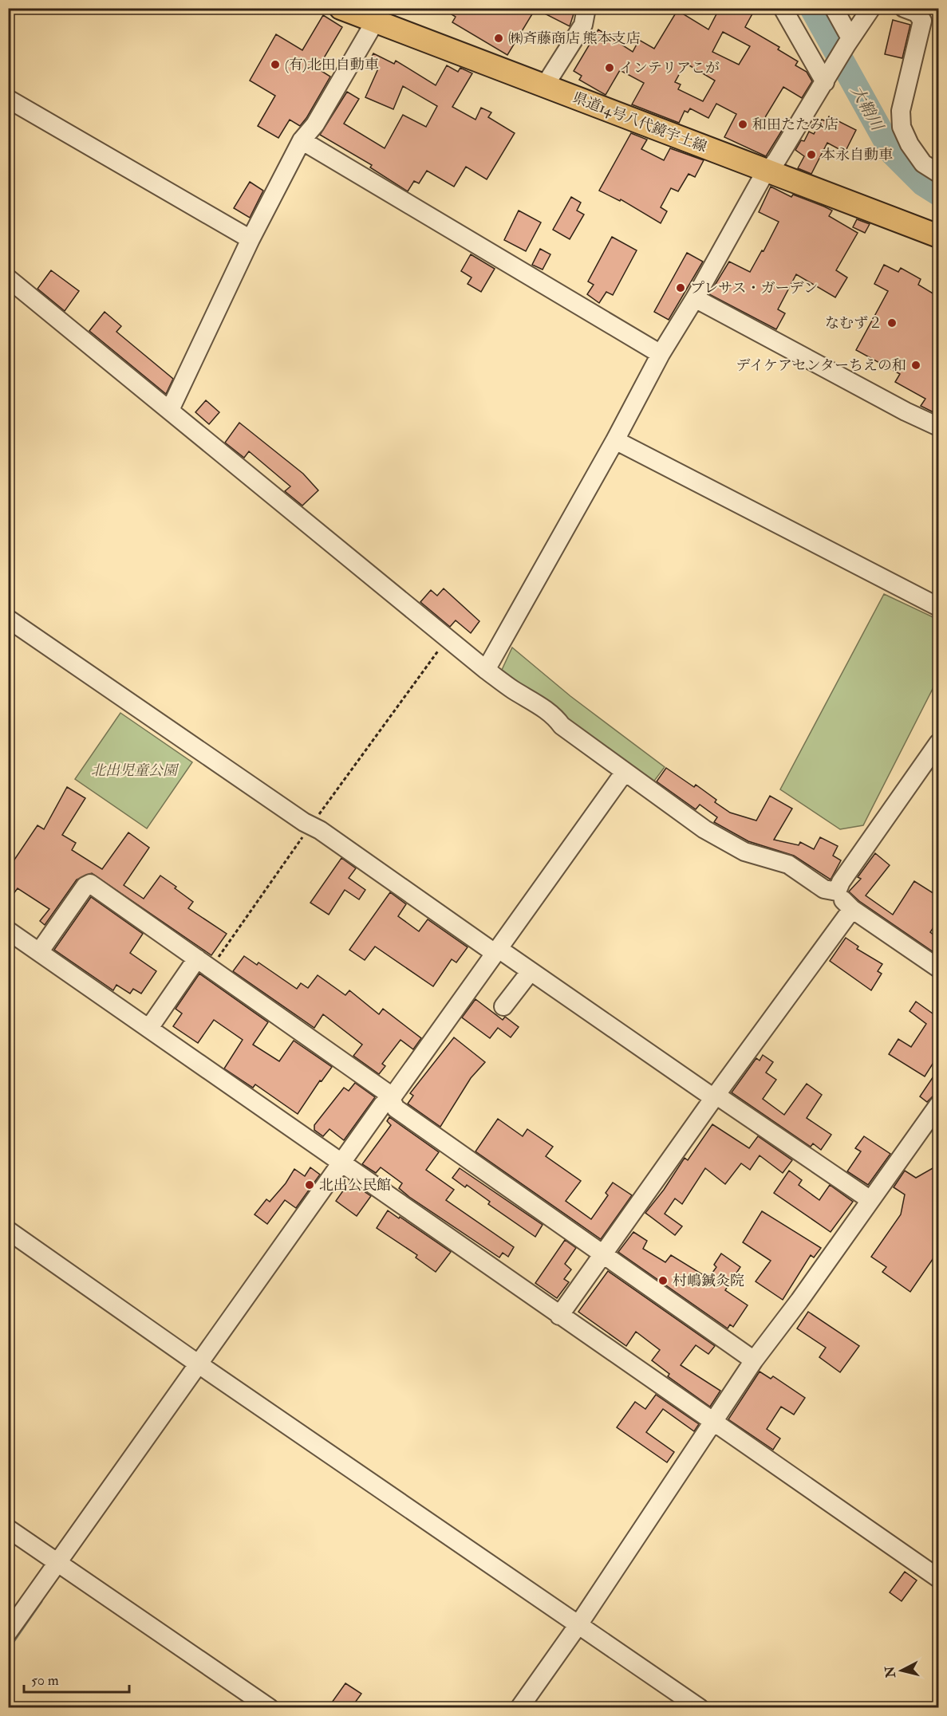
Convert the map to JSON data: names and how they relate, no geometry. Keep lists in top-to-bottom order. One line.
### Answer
{"streets":{"main road":["県道14号八代鏡宇土線"]},"water":["大鞘川"],"parks":["北出児童公園"],"places":["㈱斉藤商店 熊本支店","(有)北田自動車","インテリアこが","和田たたみ店","本永自動車","プレサス・ガーデン","なむず２","デイケアセンターちえの和","北出公民館","村嶋鍼灸院"],"scale_bar":"50 m","north":"left"}
